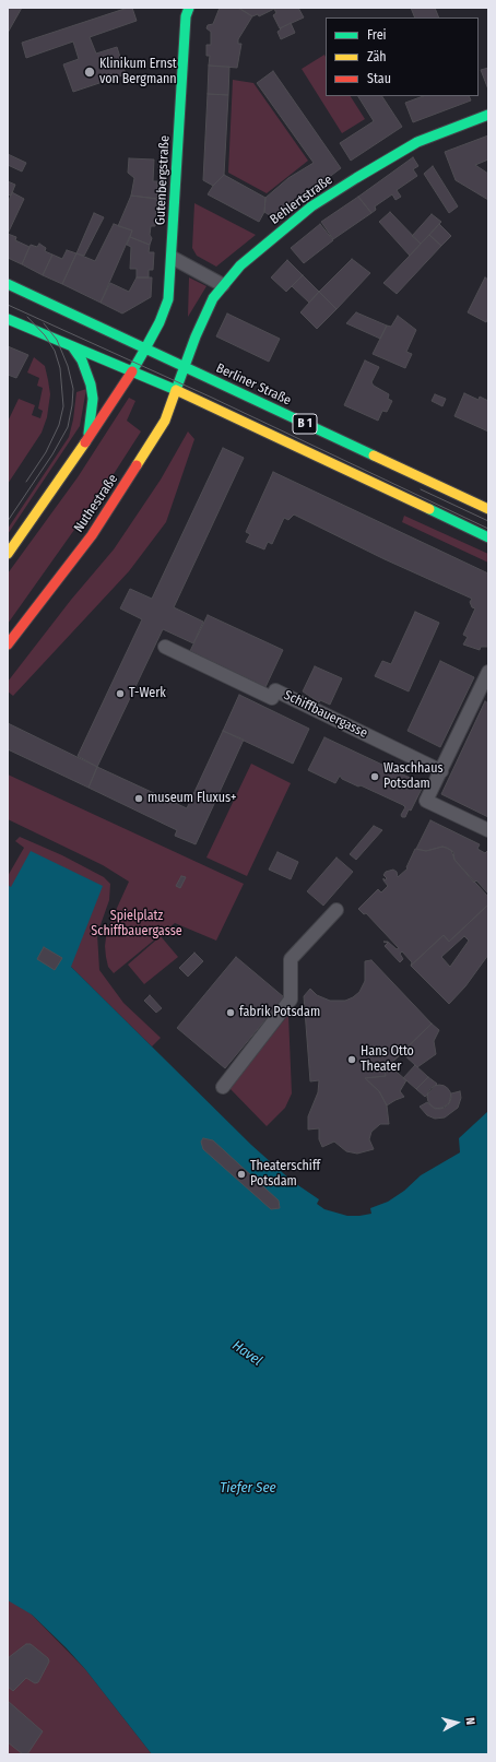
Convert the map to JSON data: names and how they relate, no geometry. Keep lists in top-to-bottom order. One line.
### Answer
{"streets":{"main road":["Gutenbergstraße","Behlertstraße","Berliner Straße","B 1","Nuthestraße"],"street":["Schiffbauergasse"]},"crossings":[["Gutenbergstraße","Berliner Straße"],["Behlertstraße","Berliner Straße"],["Behlertstraße","Nuthestraße"],["Berliner Straße","Nuthestraße"],["B 1","Nuthestraße"]],"water":["Havel","Tiefer See"],"parks":["Spielplatz Schiffbauergasse"],"places":["Klinikum Ernst von Bergmann","T-Werk","Waschhaus Potsdam","museum Fluxus+","fabrik Potsdam","Hans Otto Theater","Theaterschiff Potsdam"],"legend":["Frei","Zäh","Stau"],"north":"right"}
